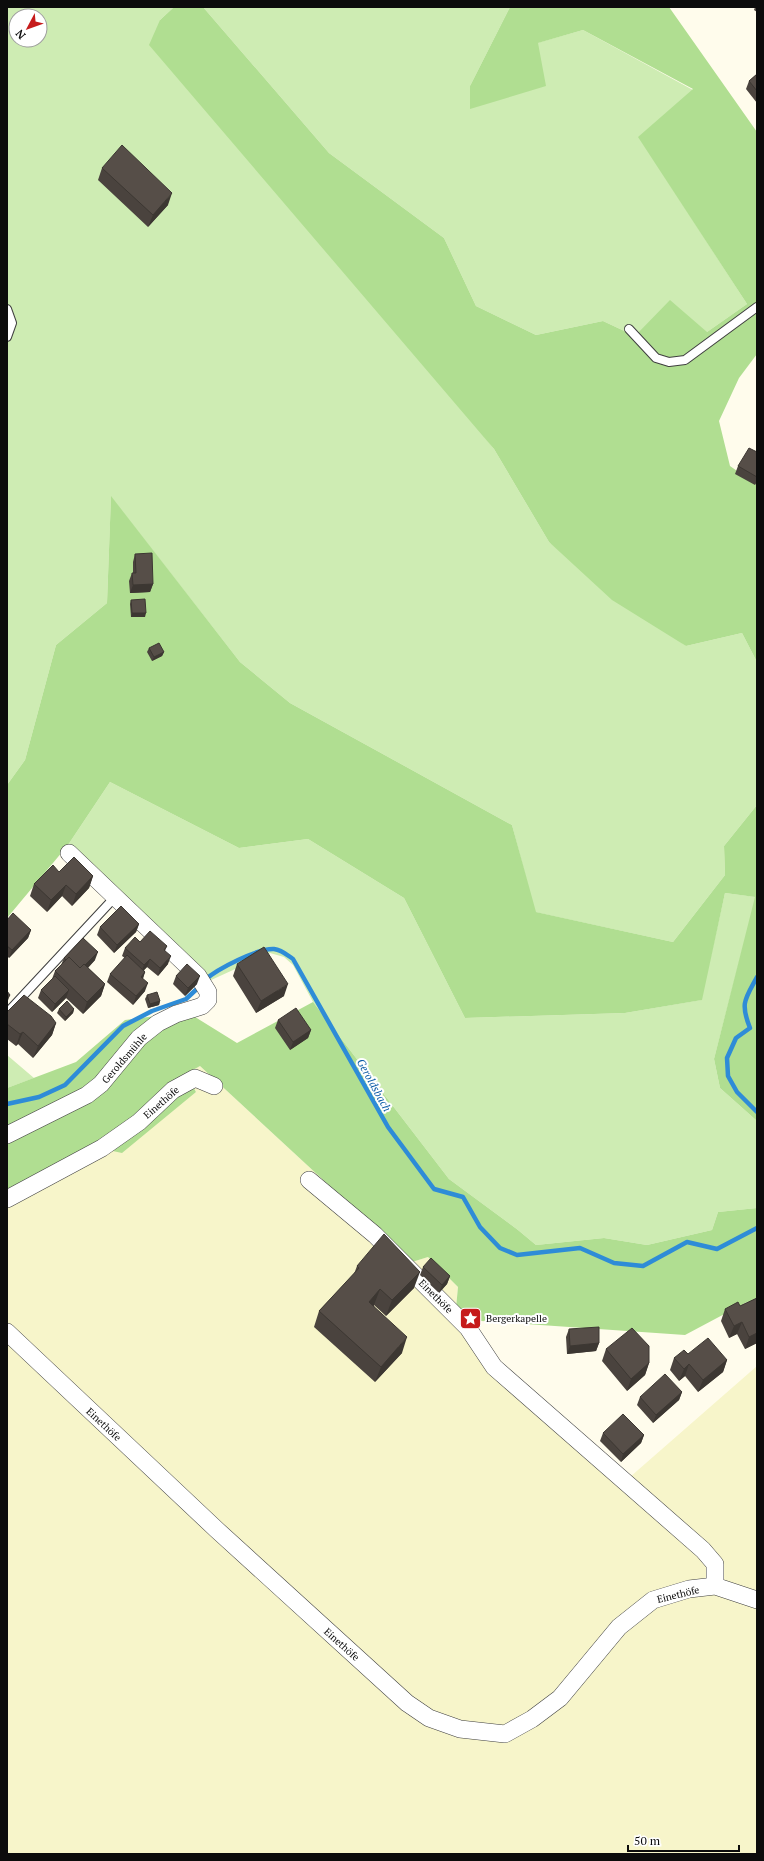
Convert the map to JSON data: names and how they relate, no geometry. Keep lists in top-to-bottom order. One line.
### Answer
{"streets":{"street":["Geroldsmühle","Einethöfe"]},"water":["Geroldsbach"],"places":{"place":["Bergerkapelle"]},"scale_bar":"50 m","north":"bottom left"}
